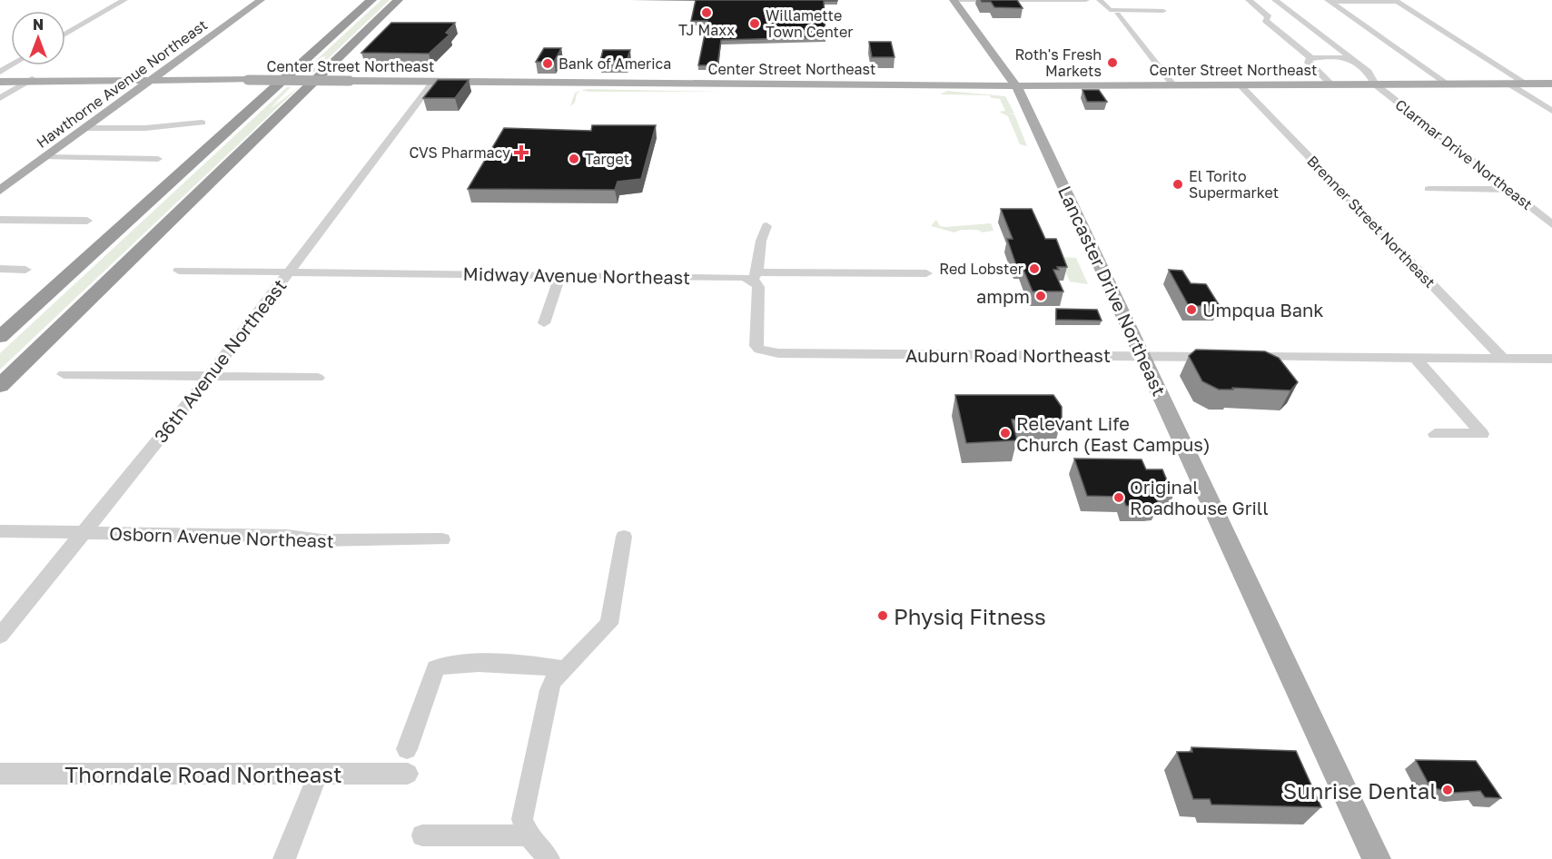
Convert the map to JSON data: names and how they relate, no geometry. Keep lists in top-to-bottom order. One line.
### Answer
{"streets":{"main road":["Center Street Northeast","Hawthorne Avenue Northeast","Lancaster Drive Northeast"],"street":["Clarmar Drive Northeast","Brenner Street Northeast","Midway Avenue Northeast","Auburn Road Northeast","36th Avenue Northeast","Osborn Avenue Northeast","Thorndale Road Northeast"]},"crossings":[["Center Street Northeast","Hawthorne Avenue Northeast"],["Center Street Northeast","Clarmar Drive Northeast"],["Center Street Northeast","Brenner Street Northeast"],["Center Street Northeast","Lancaster Drive Northeast"],["Center Street Northeast","36th Avenue Northeast"],["Midway Avenue Northeast","Auburn Road Northeast"],["Midway Avenue Northeast","36th Avenue Northeast"],["Lancaster Drive Northeast","Auburn Road Northeast"],["36th Avenue Northeast","Osborn Avenue Northeast"]],"places":{"other":["TJ Maxx","Willamette Town Center","Roth's Fresh Markets","Bank of America","Target","El Torito Supermarket","Red Lobster","ampm","Umpqua Bank","Relevant Life Church (East Campus)","Original Roadhouse Grill","Physiq Fitness","Sunrise Dental"],"health":["CVS Pharmacy"]},"north":"top"}
